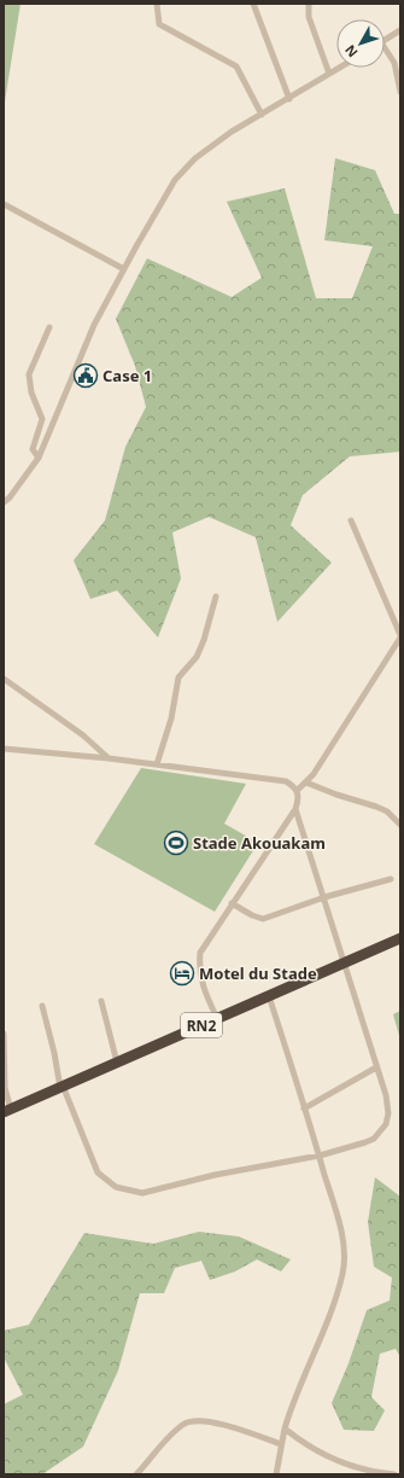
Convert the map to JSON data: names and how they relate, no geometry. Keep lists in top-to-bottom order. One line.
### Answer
{"streets":{"highway":["RN2"]},"places":{"public building":["Case 1"],"sports":["Stade Akouakam"],"hotel":["Motel du Stade"]},"north":"bottom left"}
